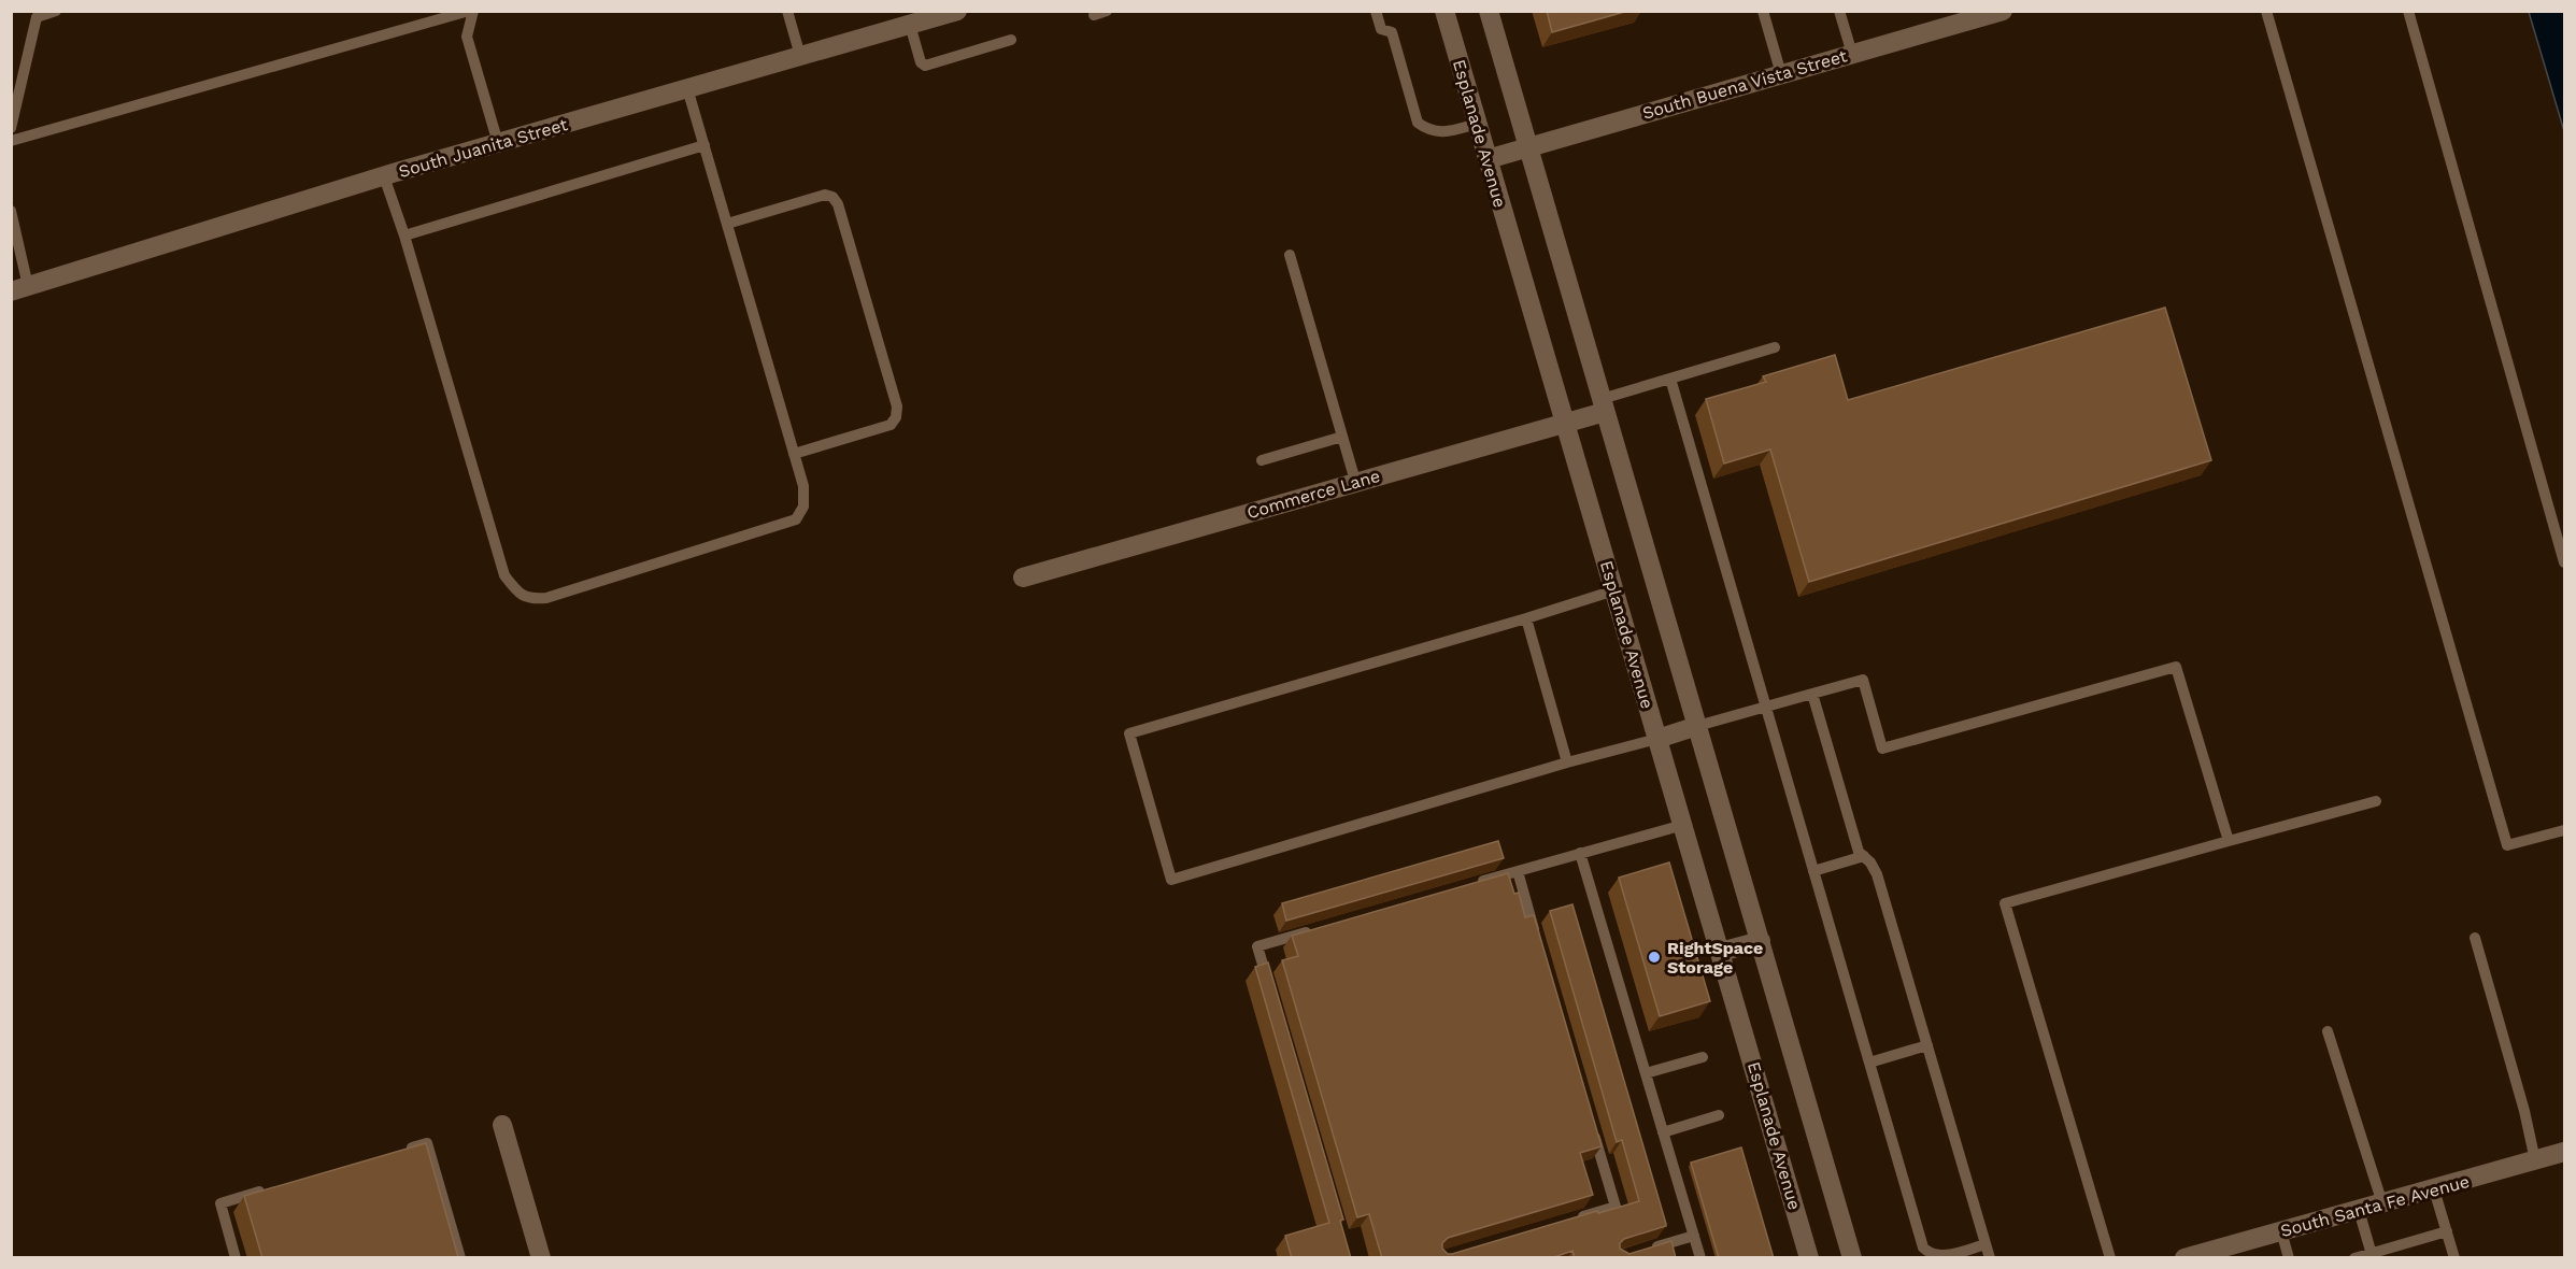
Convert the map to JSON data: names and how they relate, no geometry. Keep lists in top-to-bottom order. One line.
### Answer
{"streets":{"street":["South Buena Vista Street","Esplanade Avenue","South Juanita Street","Commerce Lane","South Santa Fe Avenue"]},"crossings":[["South Buena Vista Street","Esplanade Avenue"],["Esplanade Avenue","Commerce Lane"]],"places":["RightSpace Storage"]}
